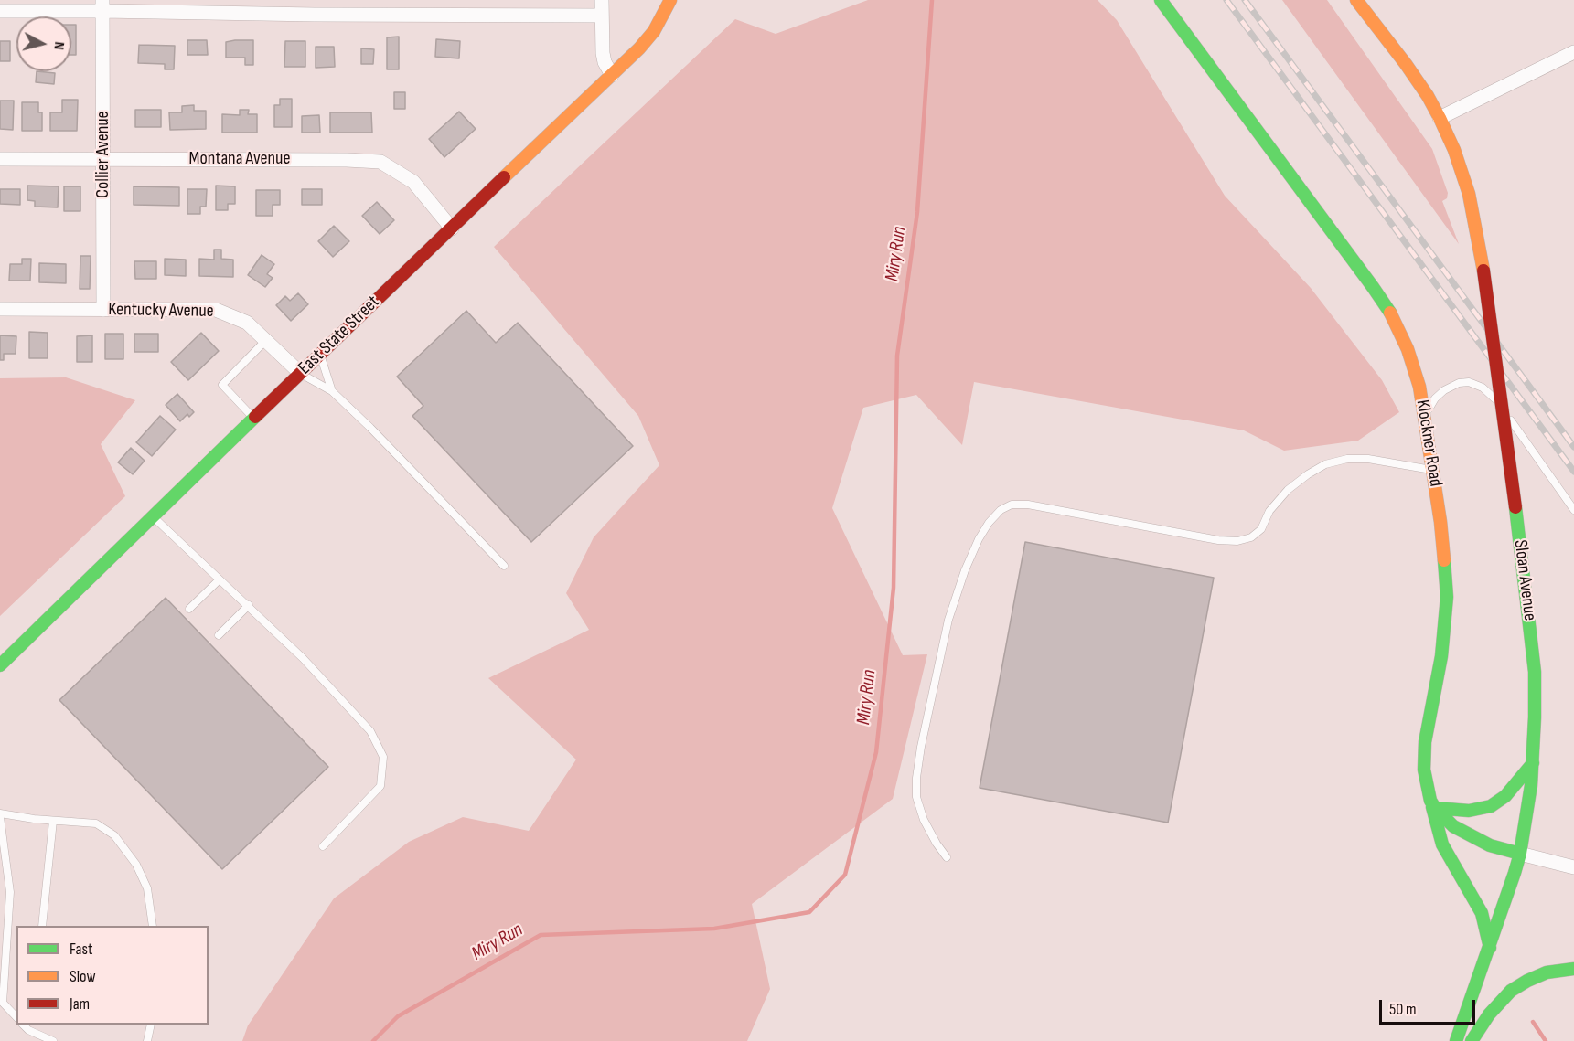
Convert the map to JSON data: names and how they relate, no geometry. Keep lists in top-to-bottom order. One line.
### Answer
{"streets":{"main road":["East State Street","Klockner Road","Sloan Avenue"],"street":["Collier Avenue","Montana Avenue","Kentucky Avenue"]},"crossings":[["Collier Avenue","Montana Avenue"],["Collier Avenue","Kentucky Avenue"],["Montana Avenue","East State Street"],["Kentucky Avenue","East State Street"],["Klockner Road","Sloan Avenue"]],"water":["Miry Run"],"legend":["Fast","Slow","Jam"],"scale_bar":"50 m","north":"right"}
